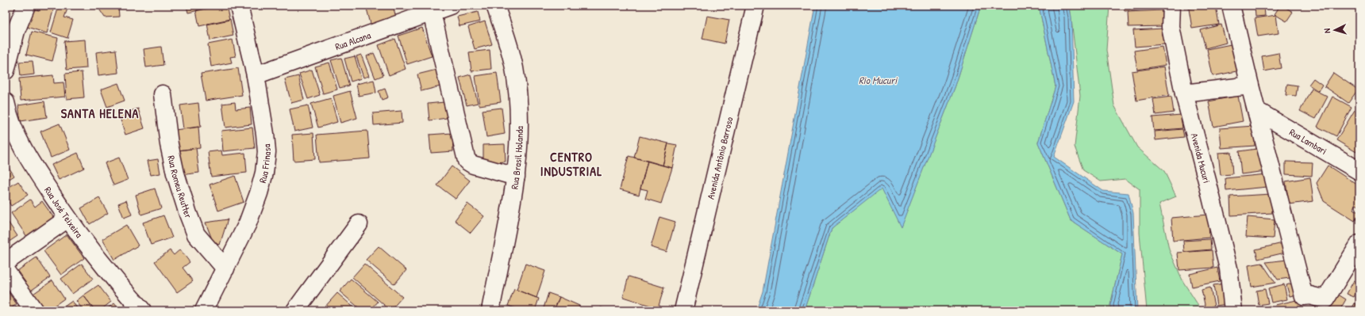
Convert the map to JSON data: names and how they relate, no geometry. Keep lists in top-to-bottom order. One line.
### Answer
{"streets":{"street":["Rua Alcana","Rua Lambari","Rua Brasil Holanda","Avenida Antônio Barroso","Avenida Mucuri","Rua Frinasa","Rua Romeu Reutter","Rua José Teixeira"]},"crossings":[["Rua Alcana","Rua Frinasa"],["Rua Frinasa","Rua Romeu Reutter"]],"districts":["SANTA HELENA","CENTRO INDUSTRIAL"],"water":["Rio Mucuri"],"north":"left"}
